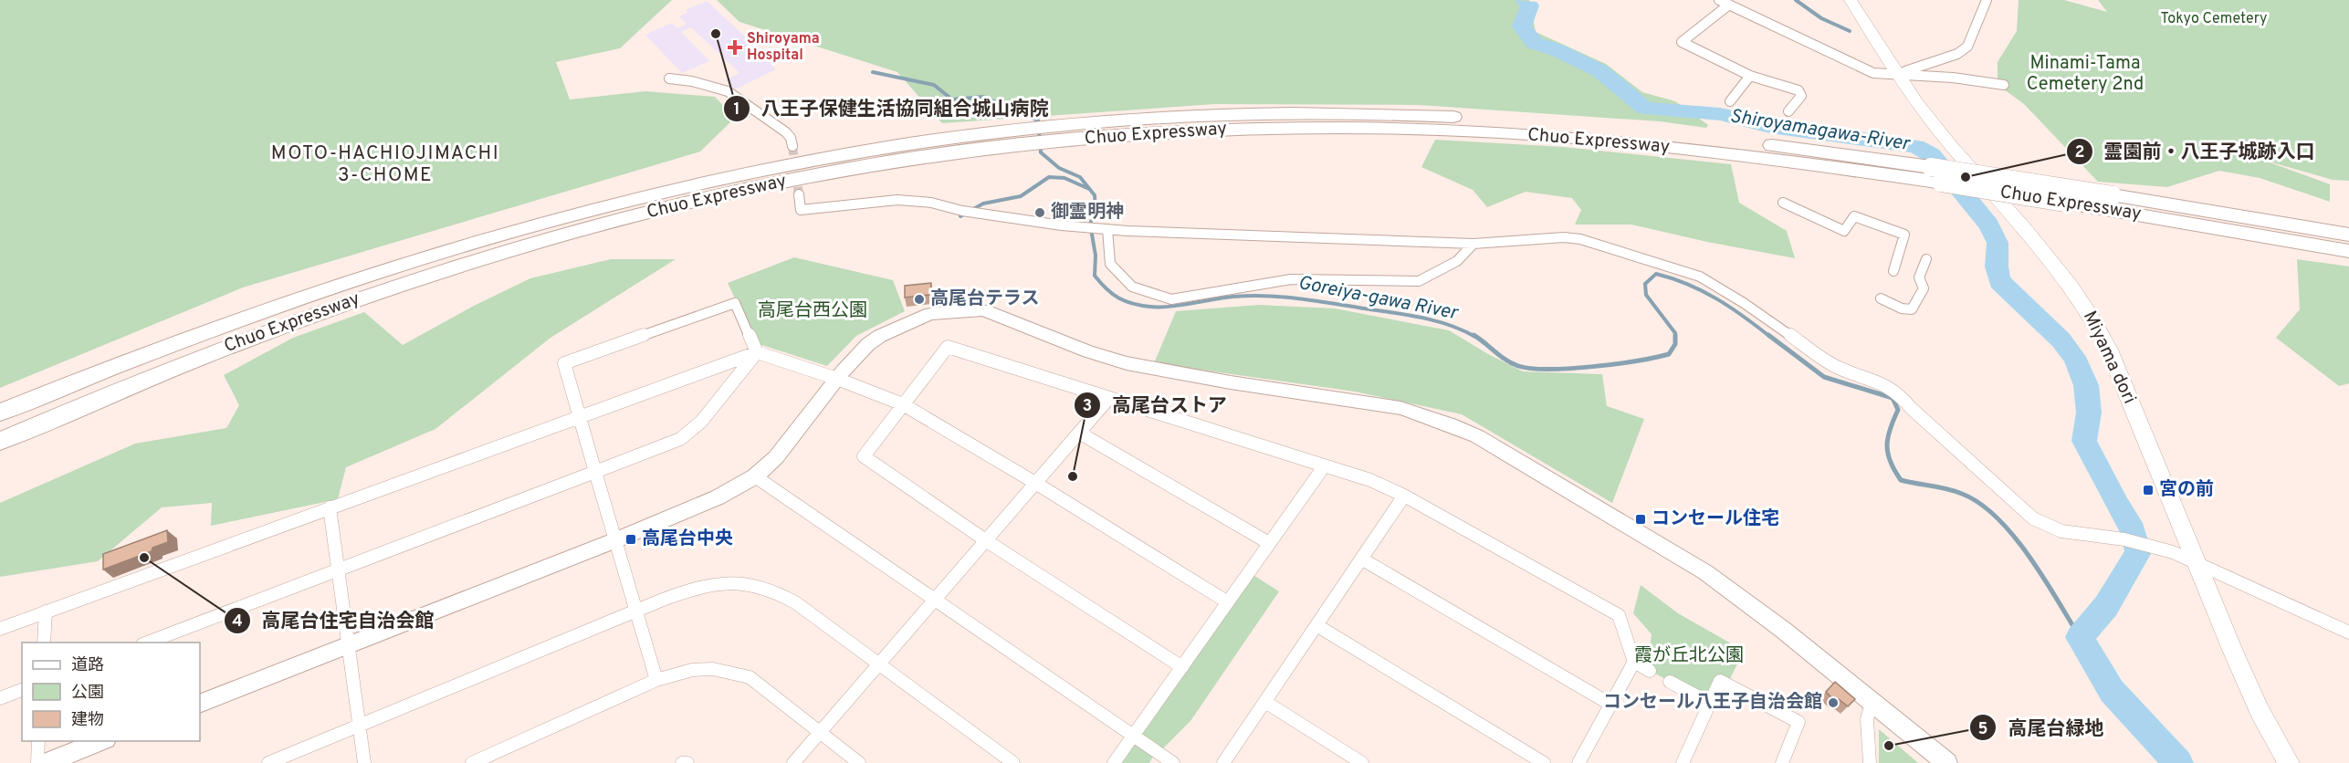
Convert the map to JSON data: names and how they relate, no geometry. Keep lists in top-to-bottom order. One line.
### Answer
{"streets":{"highway":["Chuo Expressway"],"main road":["Miyama dori"]},"districts":["MOTO-HACHIOJIMACHI 3-CHOME"],"water":["Shiroyamagawa-River","Goreiya-gawa River"],"parks":["Tokyo Cemetery","Minami-Tama Cemetery 2nd","高尾台西公園","霞が丘北公園"],"places":{"other":["八王子保健生活協同組合城山病院","霊園前・八王子城跡入口","御霊明神","高尾台テラス","高尾台ストア","高尾台住宅自治会館","コンセール八王子自治会館","高尾台緑地"],"health":["Shiroyama Hospital"],"transit":["宮の前","コンセール住宅","高尾台中央"]},"legend":["道路","公園","建物"]}
